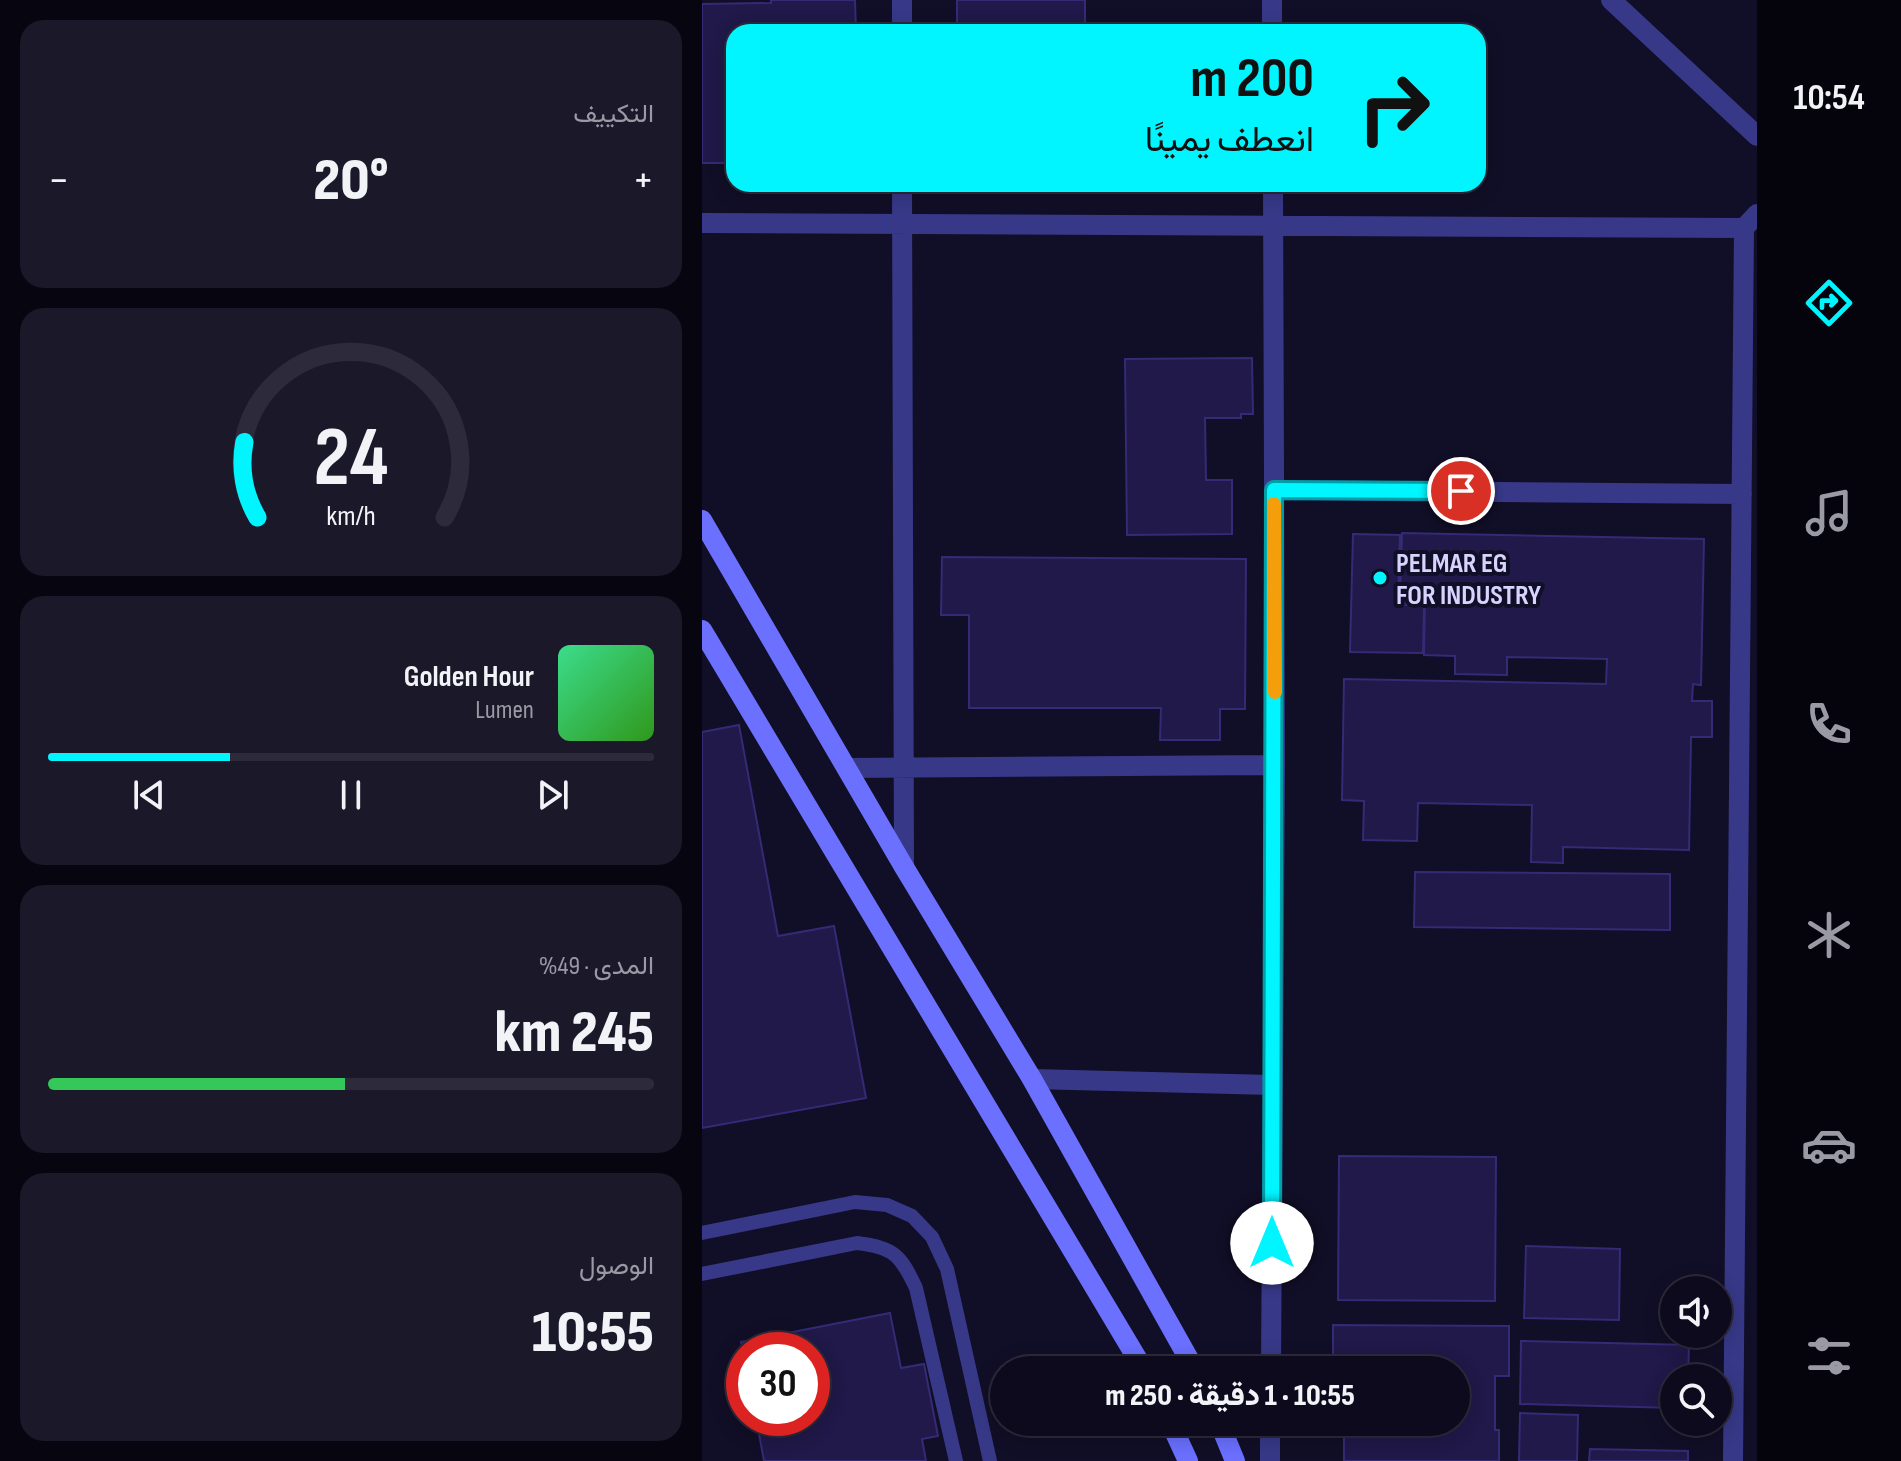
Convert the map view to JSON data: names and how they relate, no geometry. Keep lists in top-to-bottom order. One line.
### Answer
{"places":["PELMAR EG FOR INDUSTRY"],"page":{"tabs":"10:54","tile":["التكييف",["المدى · 49%","245 km"],["الوصول","10:55"]],"turn":["200 m","انعطف يمينًا"],"heat":["−","20°","+"],"song":["Golden Hour","Lumen"],"limit":"30","trip":"10:55 · 1 دقيقة · 250 m","gauge":["24","km/h"]}}
